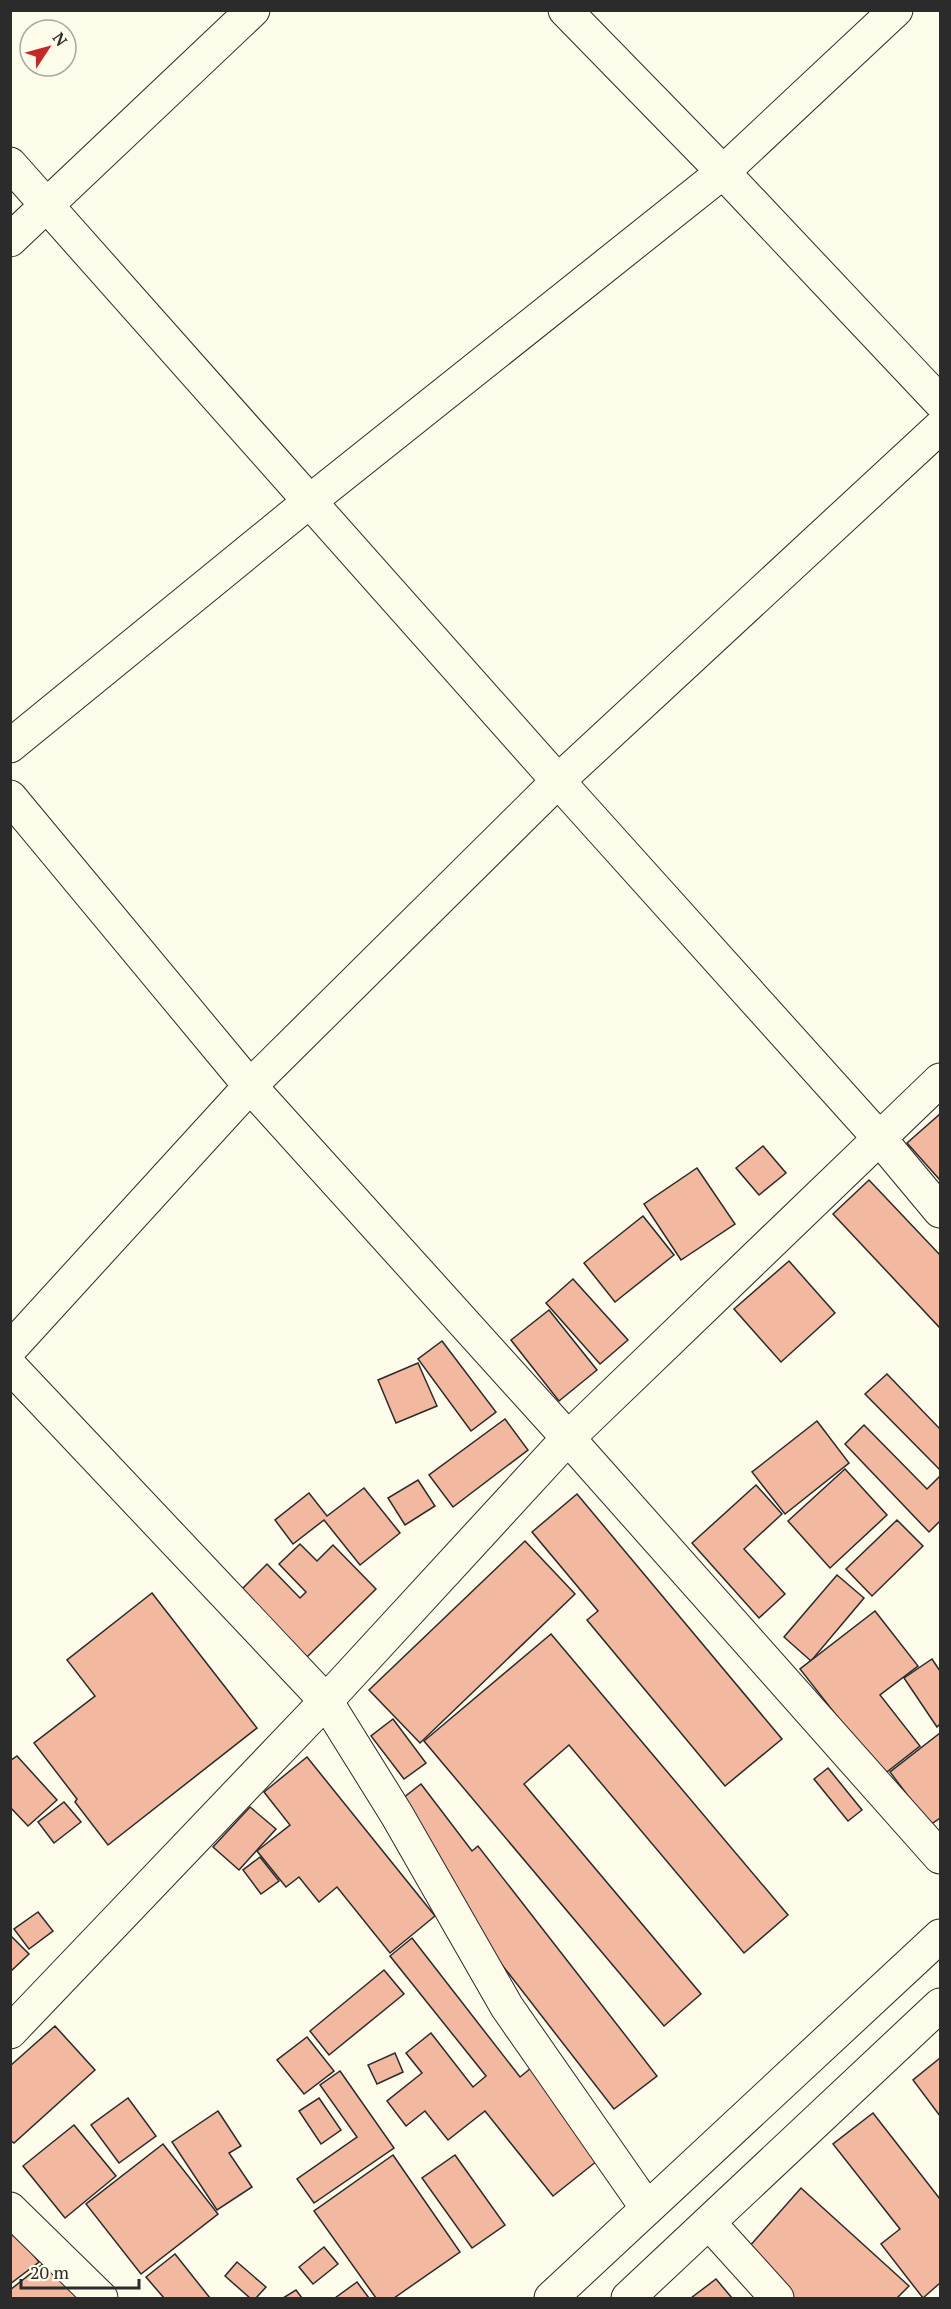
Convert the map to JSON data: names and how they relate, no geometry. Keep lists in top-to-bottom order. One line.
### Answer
{"scale_bar":"20 m","north":"top right"}
